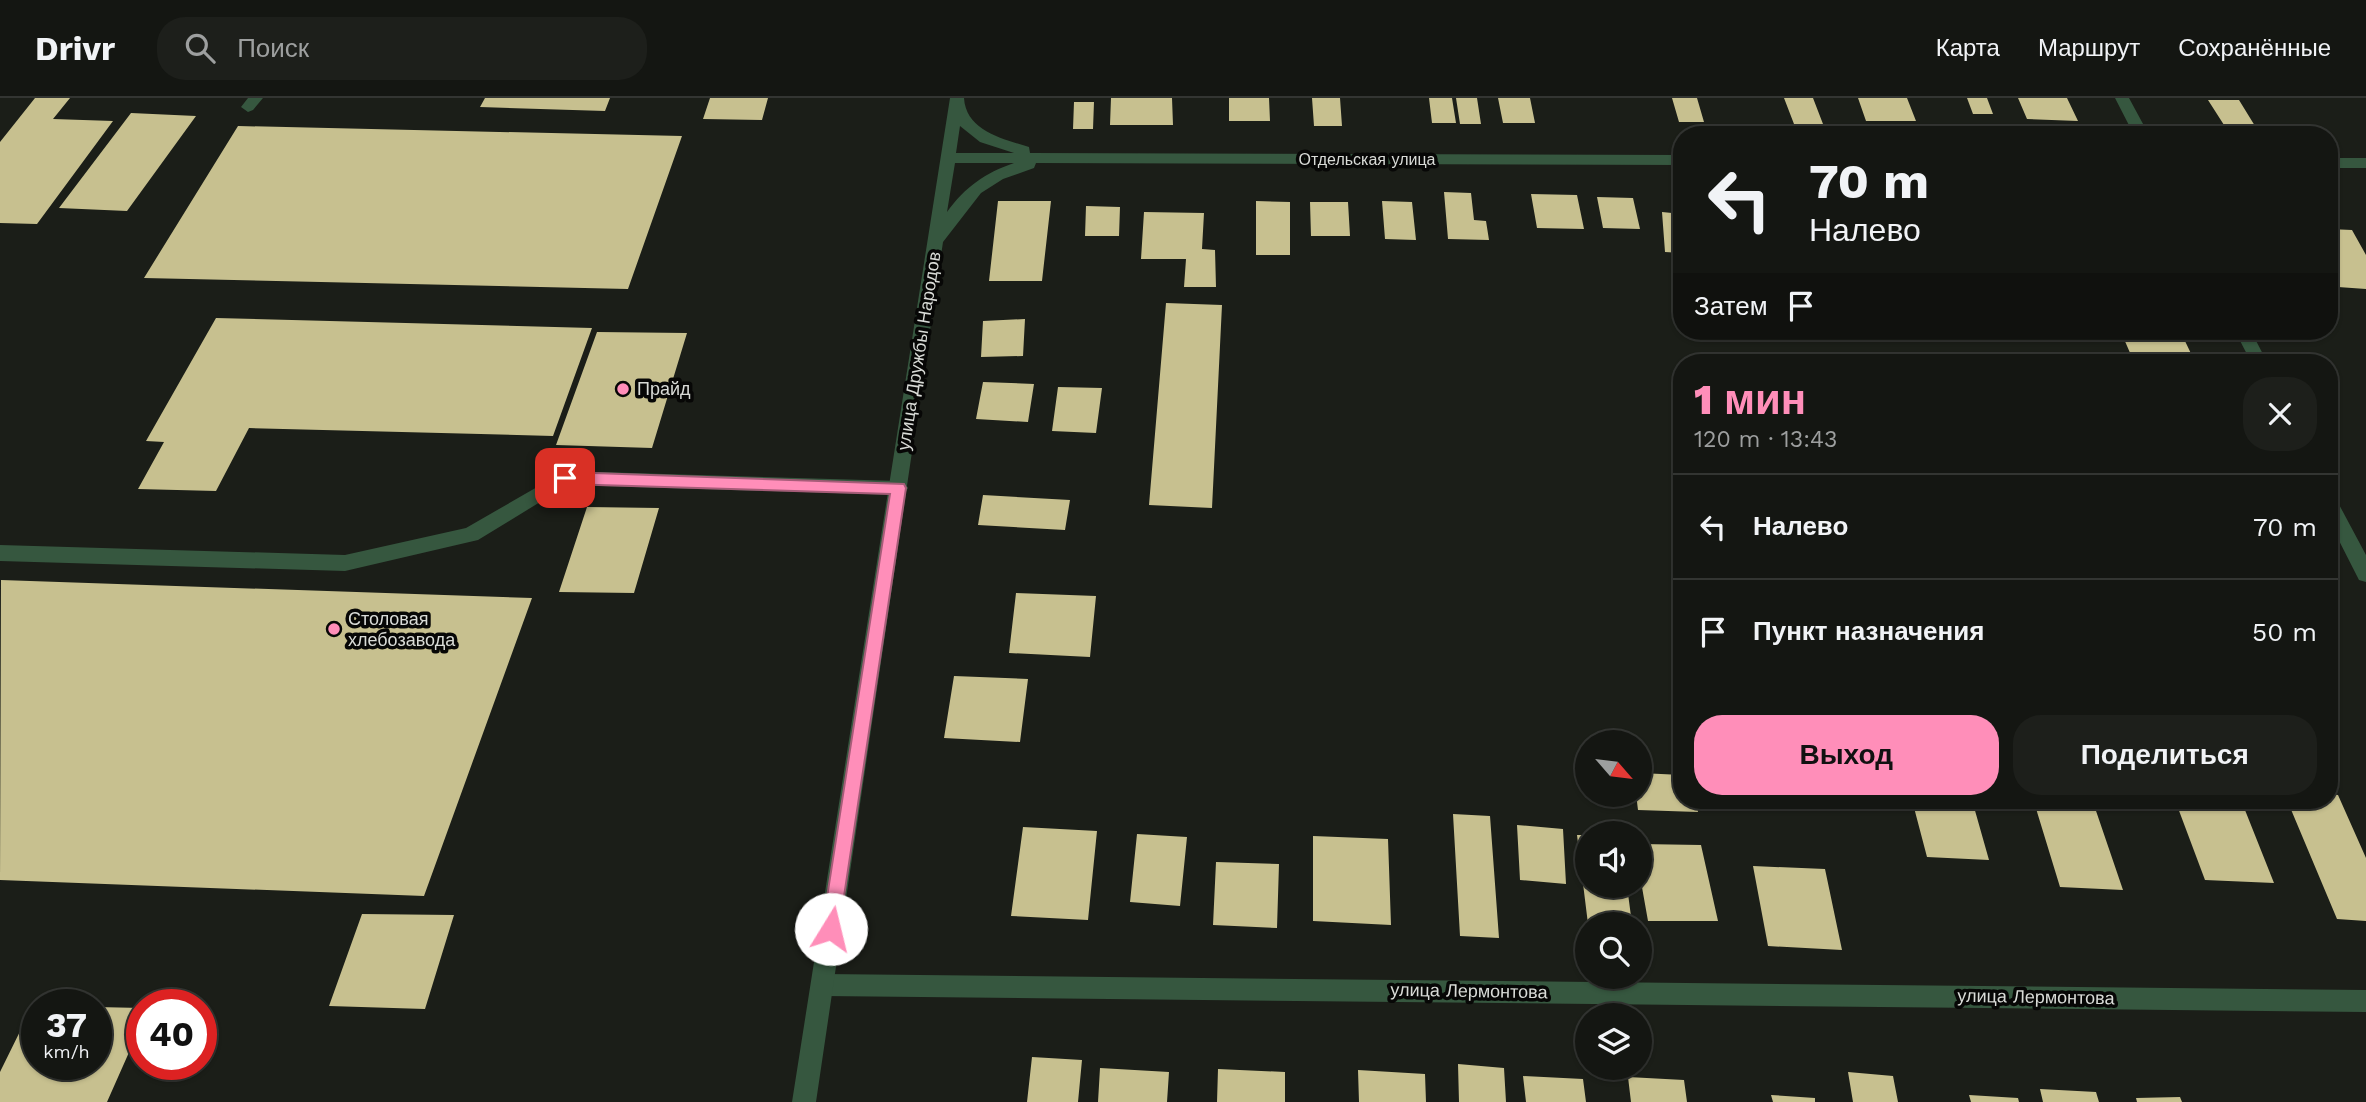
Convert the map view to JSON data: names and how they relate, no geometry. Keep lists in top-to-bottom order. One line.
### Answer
{"streets":{"street":["Отдельская улица","улица Дружбы Народов","улица Лермонтова"]},"crossings":[["Отдельская улица","улица Дружбы Народов"],["улица Дружбы Народов","улица Лермонтова"]],"places":["Прайд","Столовая хлебозавода"],"north":"bottom right","page":{"header":"Drivr","search":"Поиск","nav":["Карта","Маршрут","Сохранённые"],"turn":["70 m","Налево"],"then":"Затем","heading":["1 мин","120 m · 13:43"],"list":[{"name":"Налево","value":"70 m"},{"name":"Пункт назначения","value":"50 m"}],"buttons":["Выход","Поделиться"],"speed":"37 km/h","limit":"40"}}
